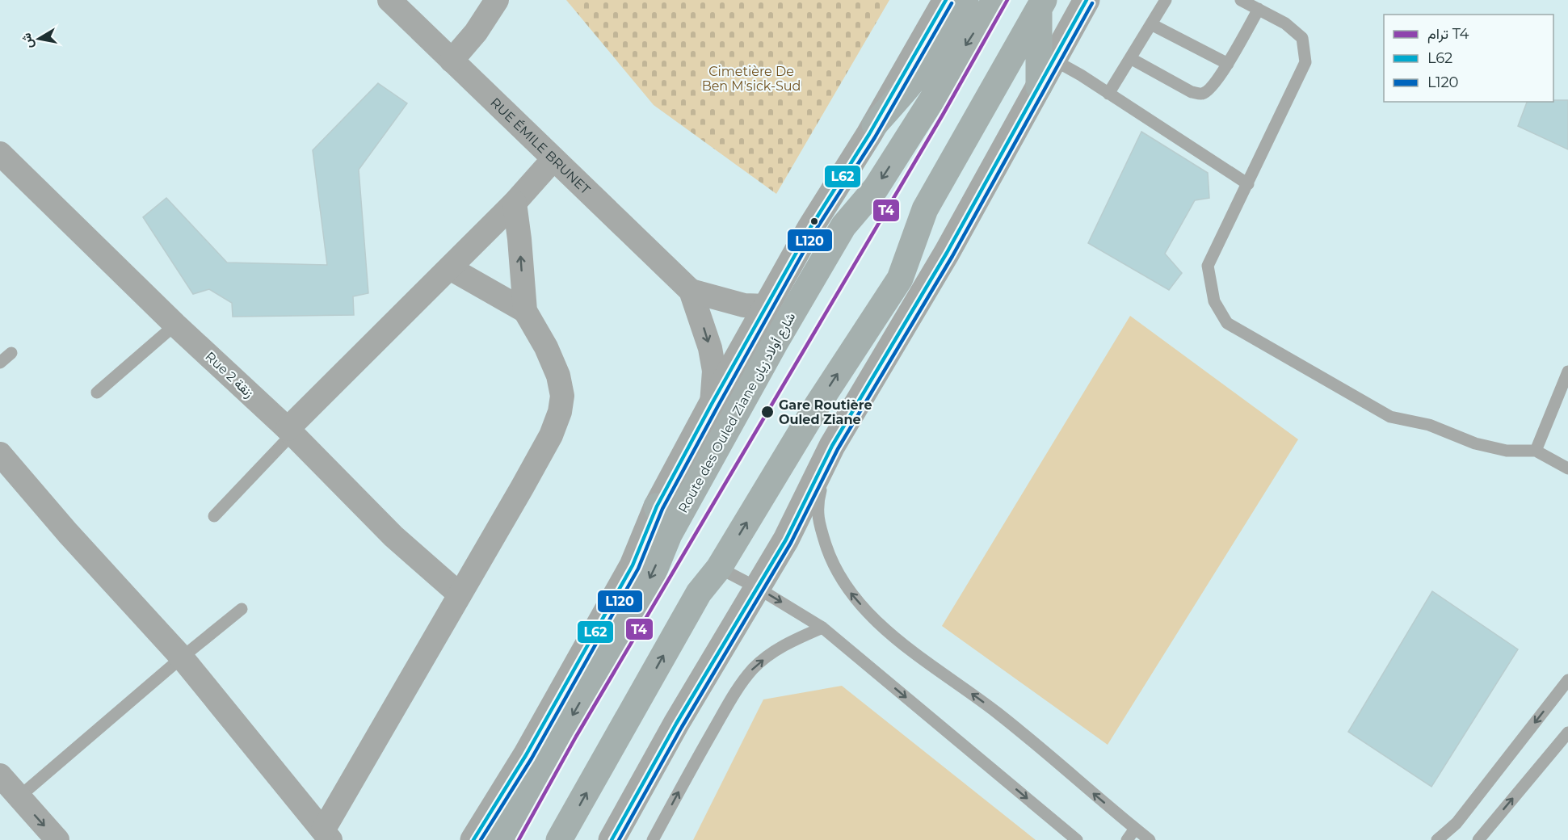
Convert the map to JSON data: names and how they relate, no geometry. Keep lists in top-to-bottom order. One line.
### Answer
{"streets":{"highway":["Route des Ouled Ziane شارع أولاد زيان"],"street":["RUE ÉMILE BRUNET","Rue 2 زنقة"]},"parks":["Cimetière De Ben M'sick-Sud"],"places":["Gare Routière Ouled Ziane"],"lines":["tram line T4","transit line L62","transit line L120"],"legend":["ترام T4","L62","L120"],"north":"left"}
